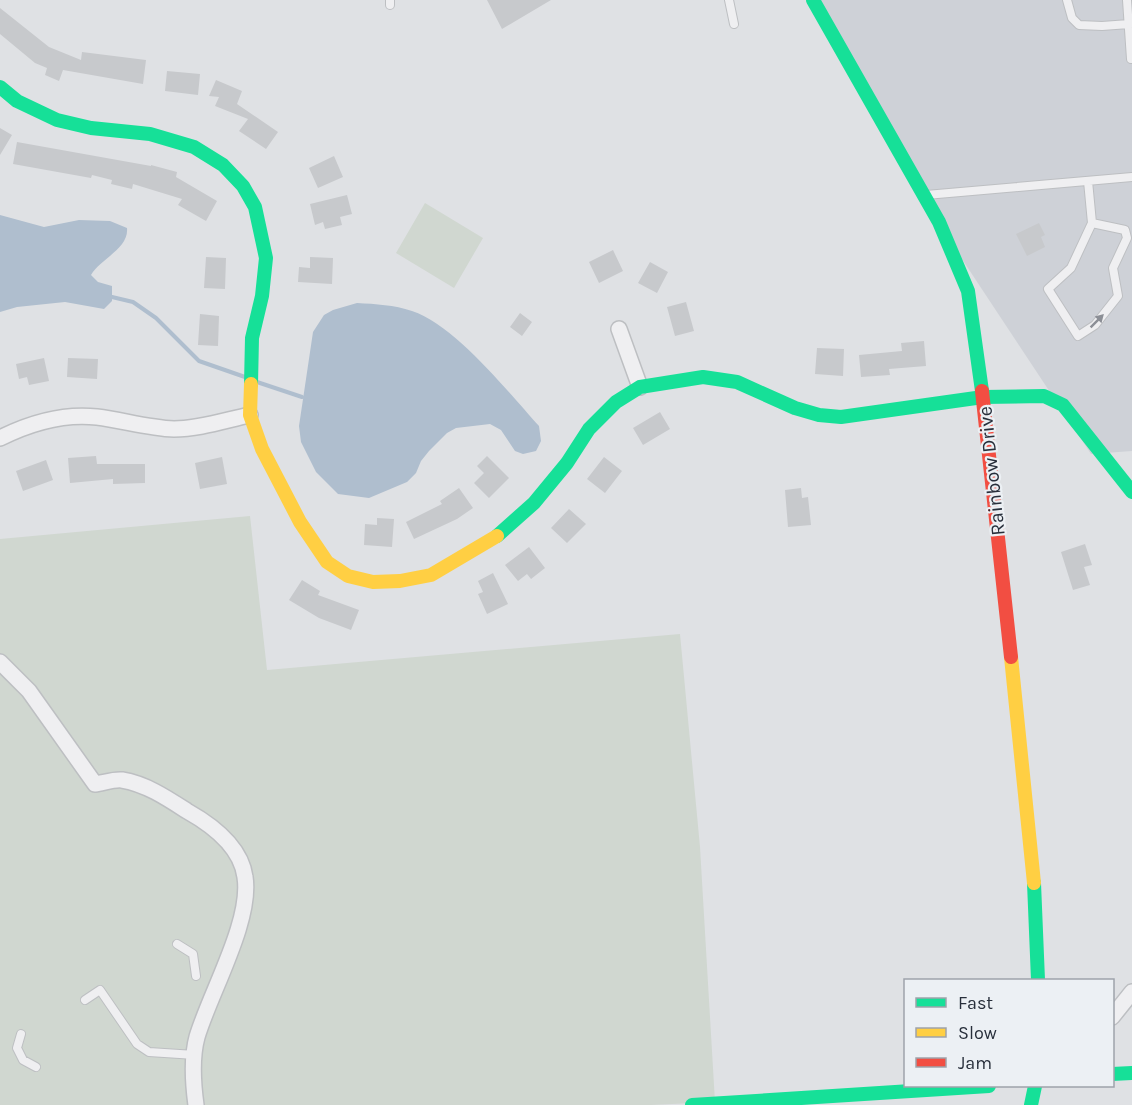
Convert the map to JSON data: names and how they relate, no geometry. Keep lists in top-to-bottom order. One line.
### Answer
{"streets":{"street":["Rainbow Drive"]},"legend":["Fast","Slow","Jam"]}
